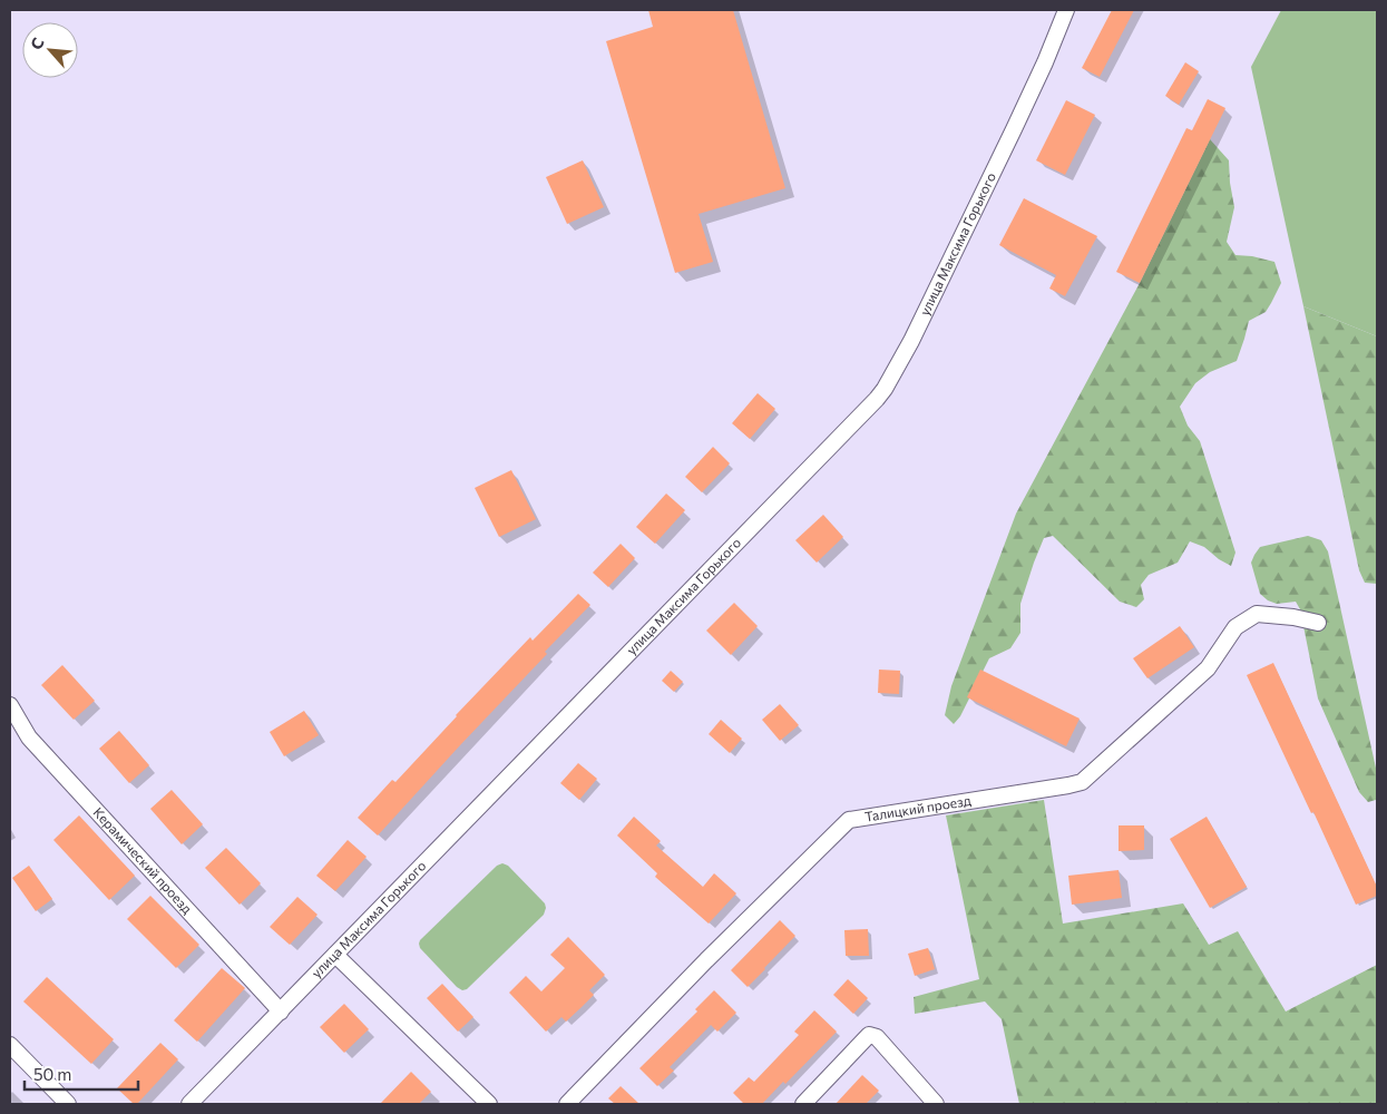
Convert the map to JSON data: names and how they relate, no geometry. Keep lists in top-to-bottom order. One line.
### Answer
{"streets":{"street":["улица Максима Горького","Талицкий проезд","Керамический проезд"]},"crossings":[["улица Максима Горького","Керамический проезд"]],"scale_bar":"50 m","north":"top left"}
